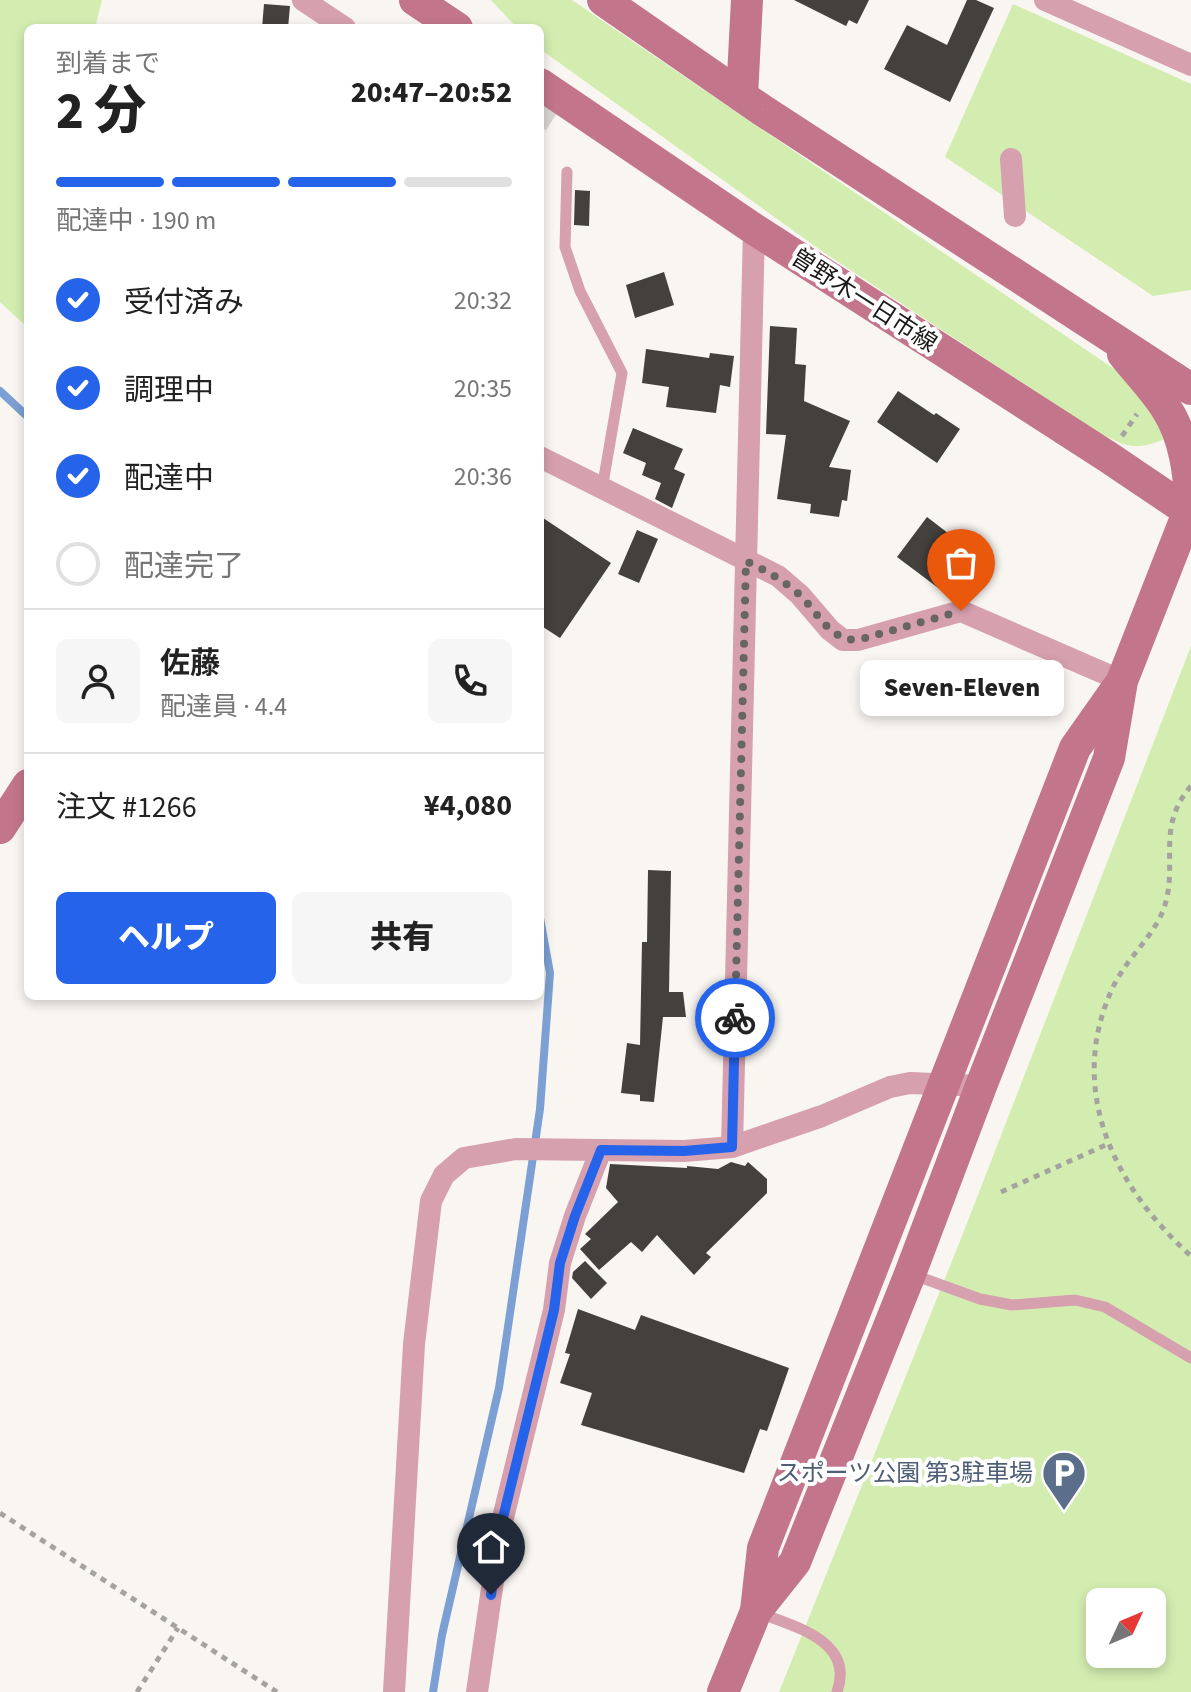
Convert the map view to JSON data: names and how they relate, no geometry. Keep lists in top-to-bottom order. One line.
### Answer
{"streets":{"street":["曽野木一日市線"]},"places":{"other":["Seven-Eleven"],"parking":["スポーツ公園 第3駐車場"]},"north":"top right","page":{"heading":["2 分","到着まで","20:47–20:52"],"panel":["佐藤","配達員 · 4.4","注文 #1266","¥4,080"],"bar":"配達中 · 190 m","list":[["受付済み","20:32"],["調理中","20:35"],["配達中","20:36"],"配達完了"],"bubble":"Seven-Eleven","buttons":["ヘルプ","共有"]}}
